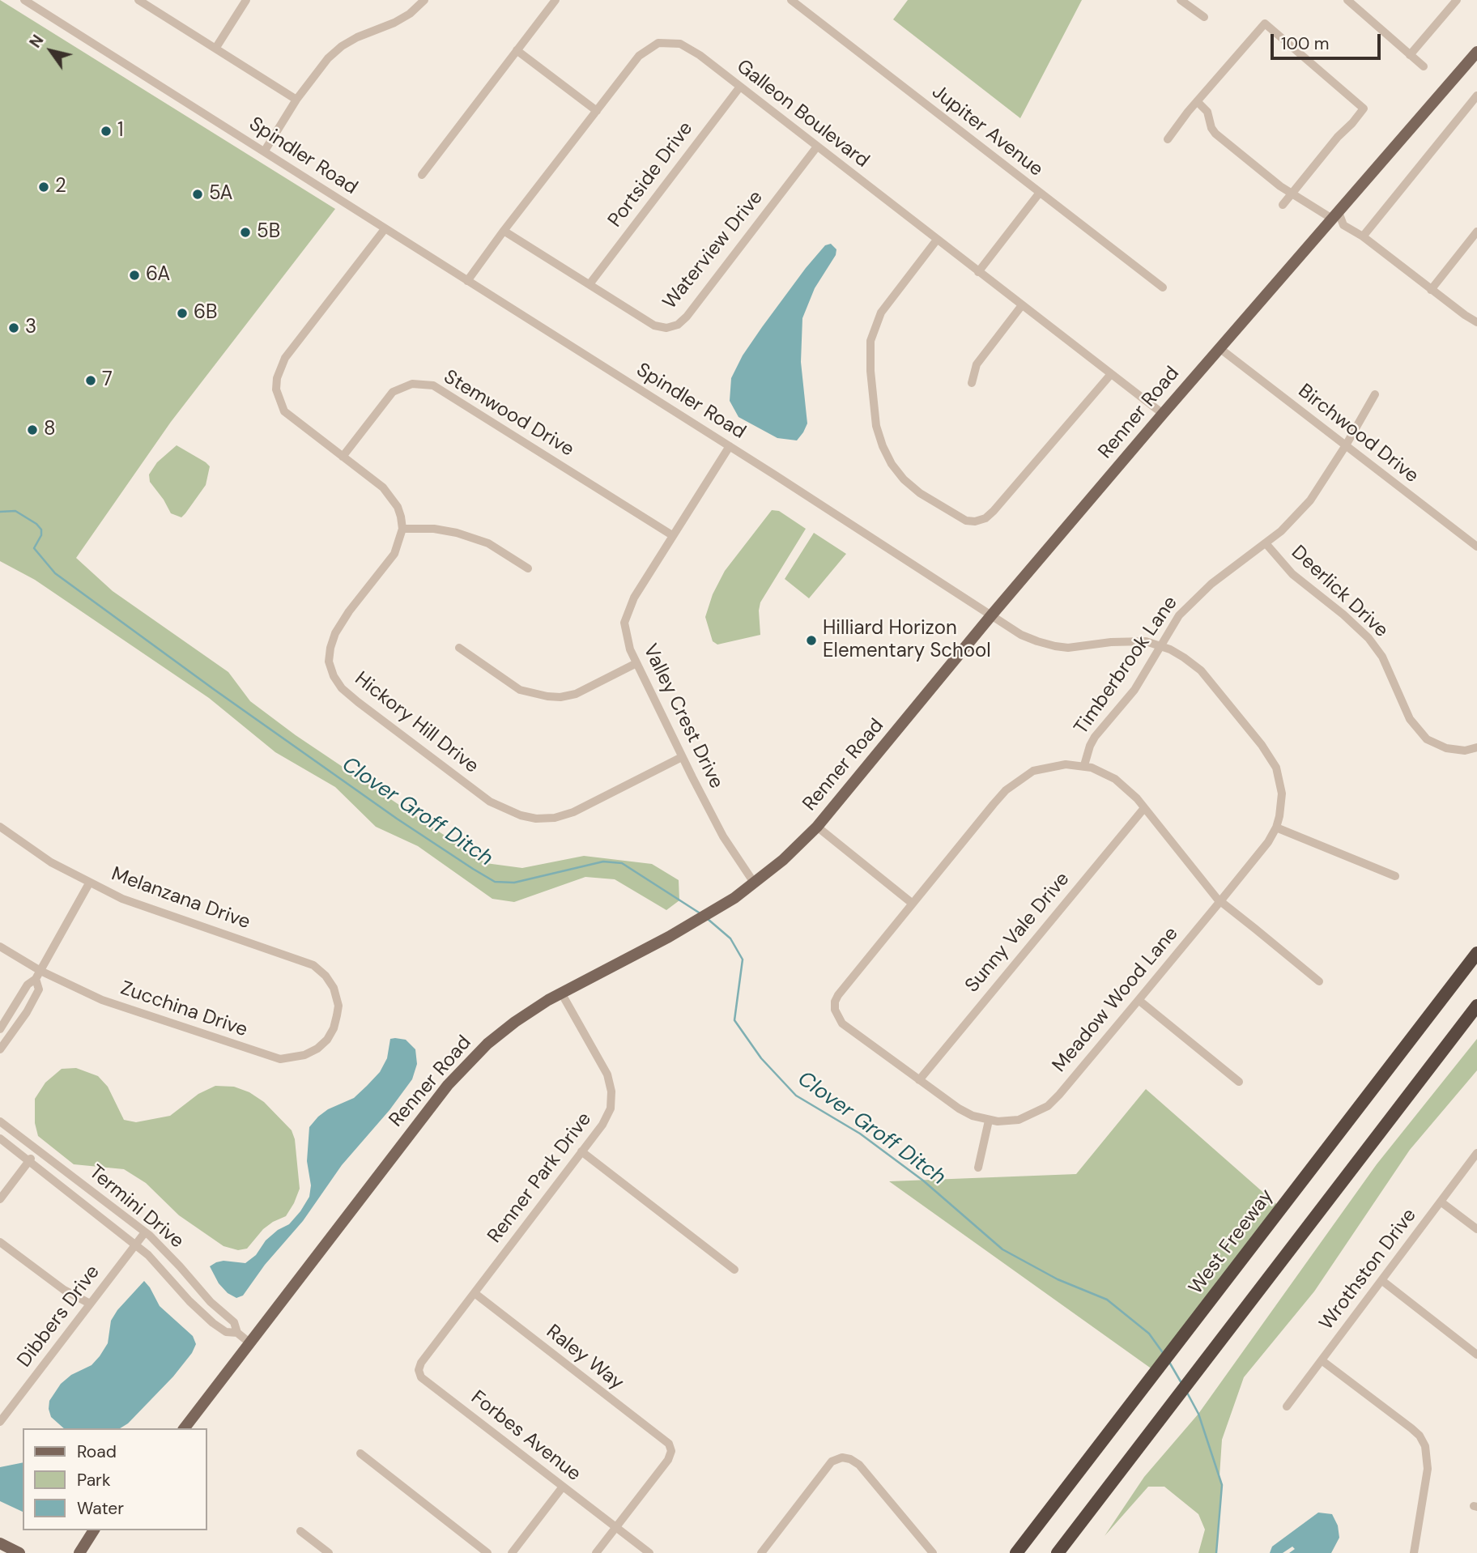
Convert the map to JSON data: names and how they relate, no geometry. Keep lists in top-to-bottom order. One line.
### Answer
{"streets":{"highway":["West Freeway"],"main road":["Renner Road"],"street":["Galleon Boulevard","Jupiter Avenue","Spindler Road","Portside Drive","Waterview Drive","Stemwood Drive","Birchwood Drive","Deerlick Drive","Timberbrook Lane","Valley Crest Drive","Hickory Hill Drive","Melanzana Drive","Sunny Vale Drive","Meadow Wood Lane","Zucchina Drive","Renner Park Drive","Termini Drive","Wrothston Drive","Dibbers Drive","Raley Way","Forbes Avenue"]},"crossings":[["Galleon Boulevard","Spindler Road"],["Galleon Boulevard","Portside Drive"],["Galleon Boulevard","Waterview Drive"],["Galleon Boulevard","Renner Road"],["Spindler Road","Renner Road"],["Spindler Road","Timberbrook Lane"],["Spindler Road","Valley Crest Drive"],["Spindler Road","Meadow Wood Lane"],["Portside Drive","Waterview Drive"],["Renner Road","Birchwood Drive"],["Renner Road","Valley Crest Drive"],["Renner Road","Renner Park Drive"],["Renner Road","Termini Drive"],["Stemwood Drive","Valley Crest Drive"],["Birchwood Drive","Timberbrook Lane"],["Deerlick Drive","Timberbrook Lane"],["Timberbrook Lane","Sunny Vale Drive"],["Valley Crest Drive","Hickory Hill Drive"],["Melanzana Drive","Zucchina Drive"],["Renner Park Drive","Raley Way"],["Renner Park Drive","Forbes Avenue"],["Termini Drive","Dibbers Drive"],["Raley Way","Forbes Avenue"]],"water":["Clover Groff Ditch"],"places":["1","2","5A","5B","6A","6B","3","7","8","Hilliard Horizon Elementary School"],"legend":["Road","Park","Water"],"scale_bar":"100 m","north":"top left"}
